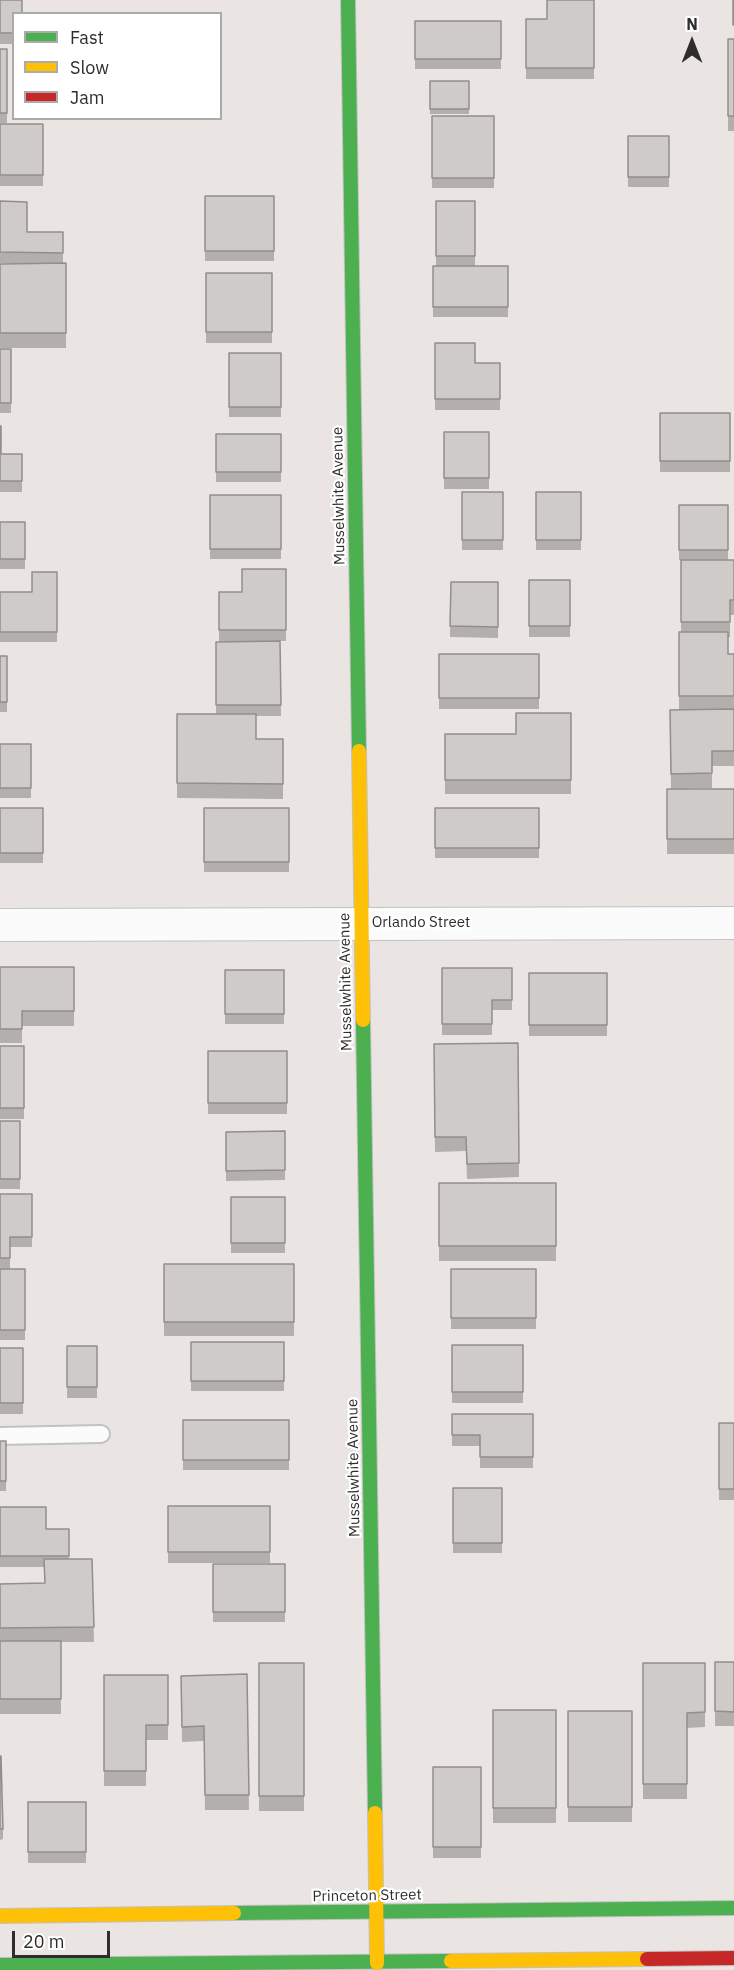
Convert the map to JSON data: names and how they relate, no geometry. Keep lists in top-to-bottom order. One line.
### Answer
{"streets":{"street":["Musselwhite Avenue","Orlando Street","Princeton Street"]},"crossings":[["Musselwhite Avenue","Orlando Street"],["Musselwhite Avenue","Princeton Street"]],"legend":["Fast","Slow","Jam"],"scale_bar":"20 m","north":"top"}
